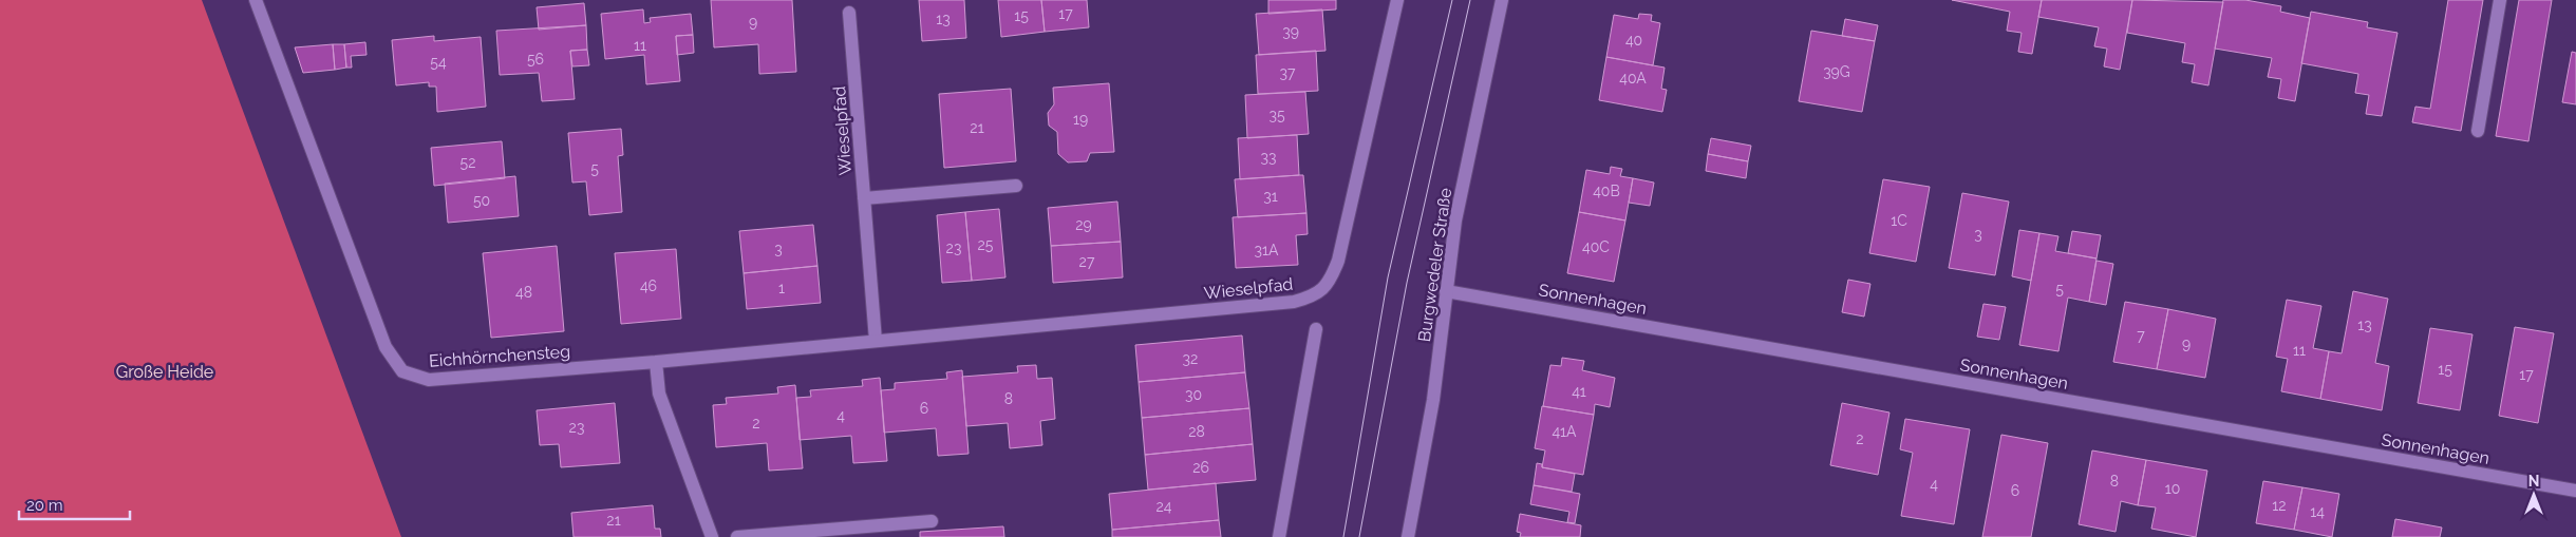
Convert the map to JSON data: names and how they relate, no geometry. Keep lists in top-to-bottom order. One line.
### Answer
{"streets":{"street":["Wieselpfad","Burgwedeler Straße","Sonnenhagen","Eichhörnchensteg"]},"crossings":[["Wieselpfad","Eichhörnchensteg"],["Burgwedeler Straße","Sonnenhagen"]],"parks":["Große Heide"],"house_numbers":["17","15","13","9","39","40","11","56","54","39G","37","40A","35","19","21","33","52","5","40B","31","50","1C","29","3","25","40C","23","3","31A","27","46","1","5","48","13","7","9","11","32","15","17","41","30","8","6","4","2","23","28","41A","2","26","8","4","10","6","12","24","14","21"],"scale_bar":"20 m","north":"top"}
